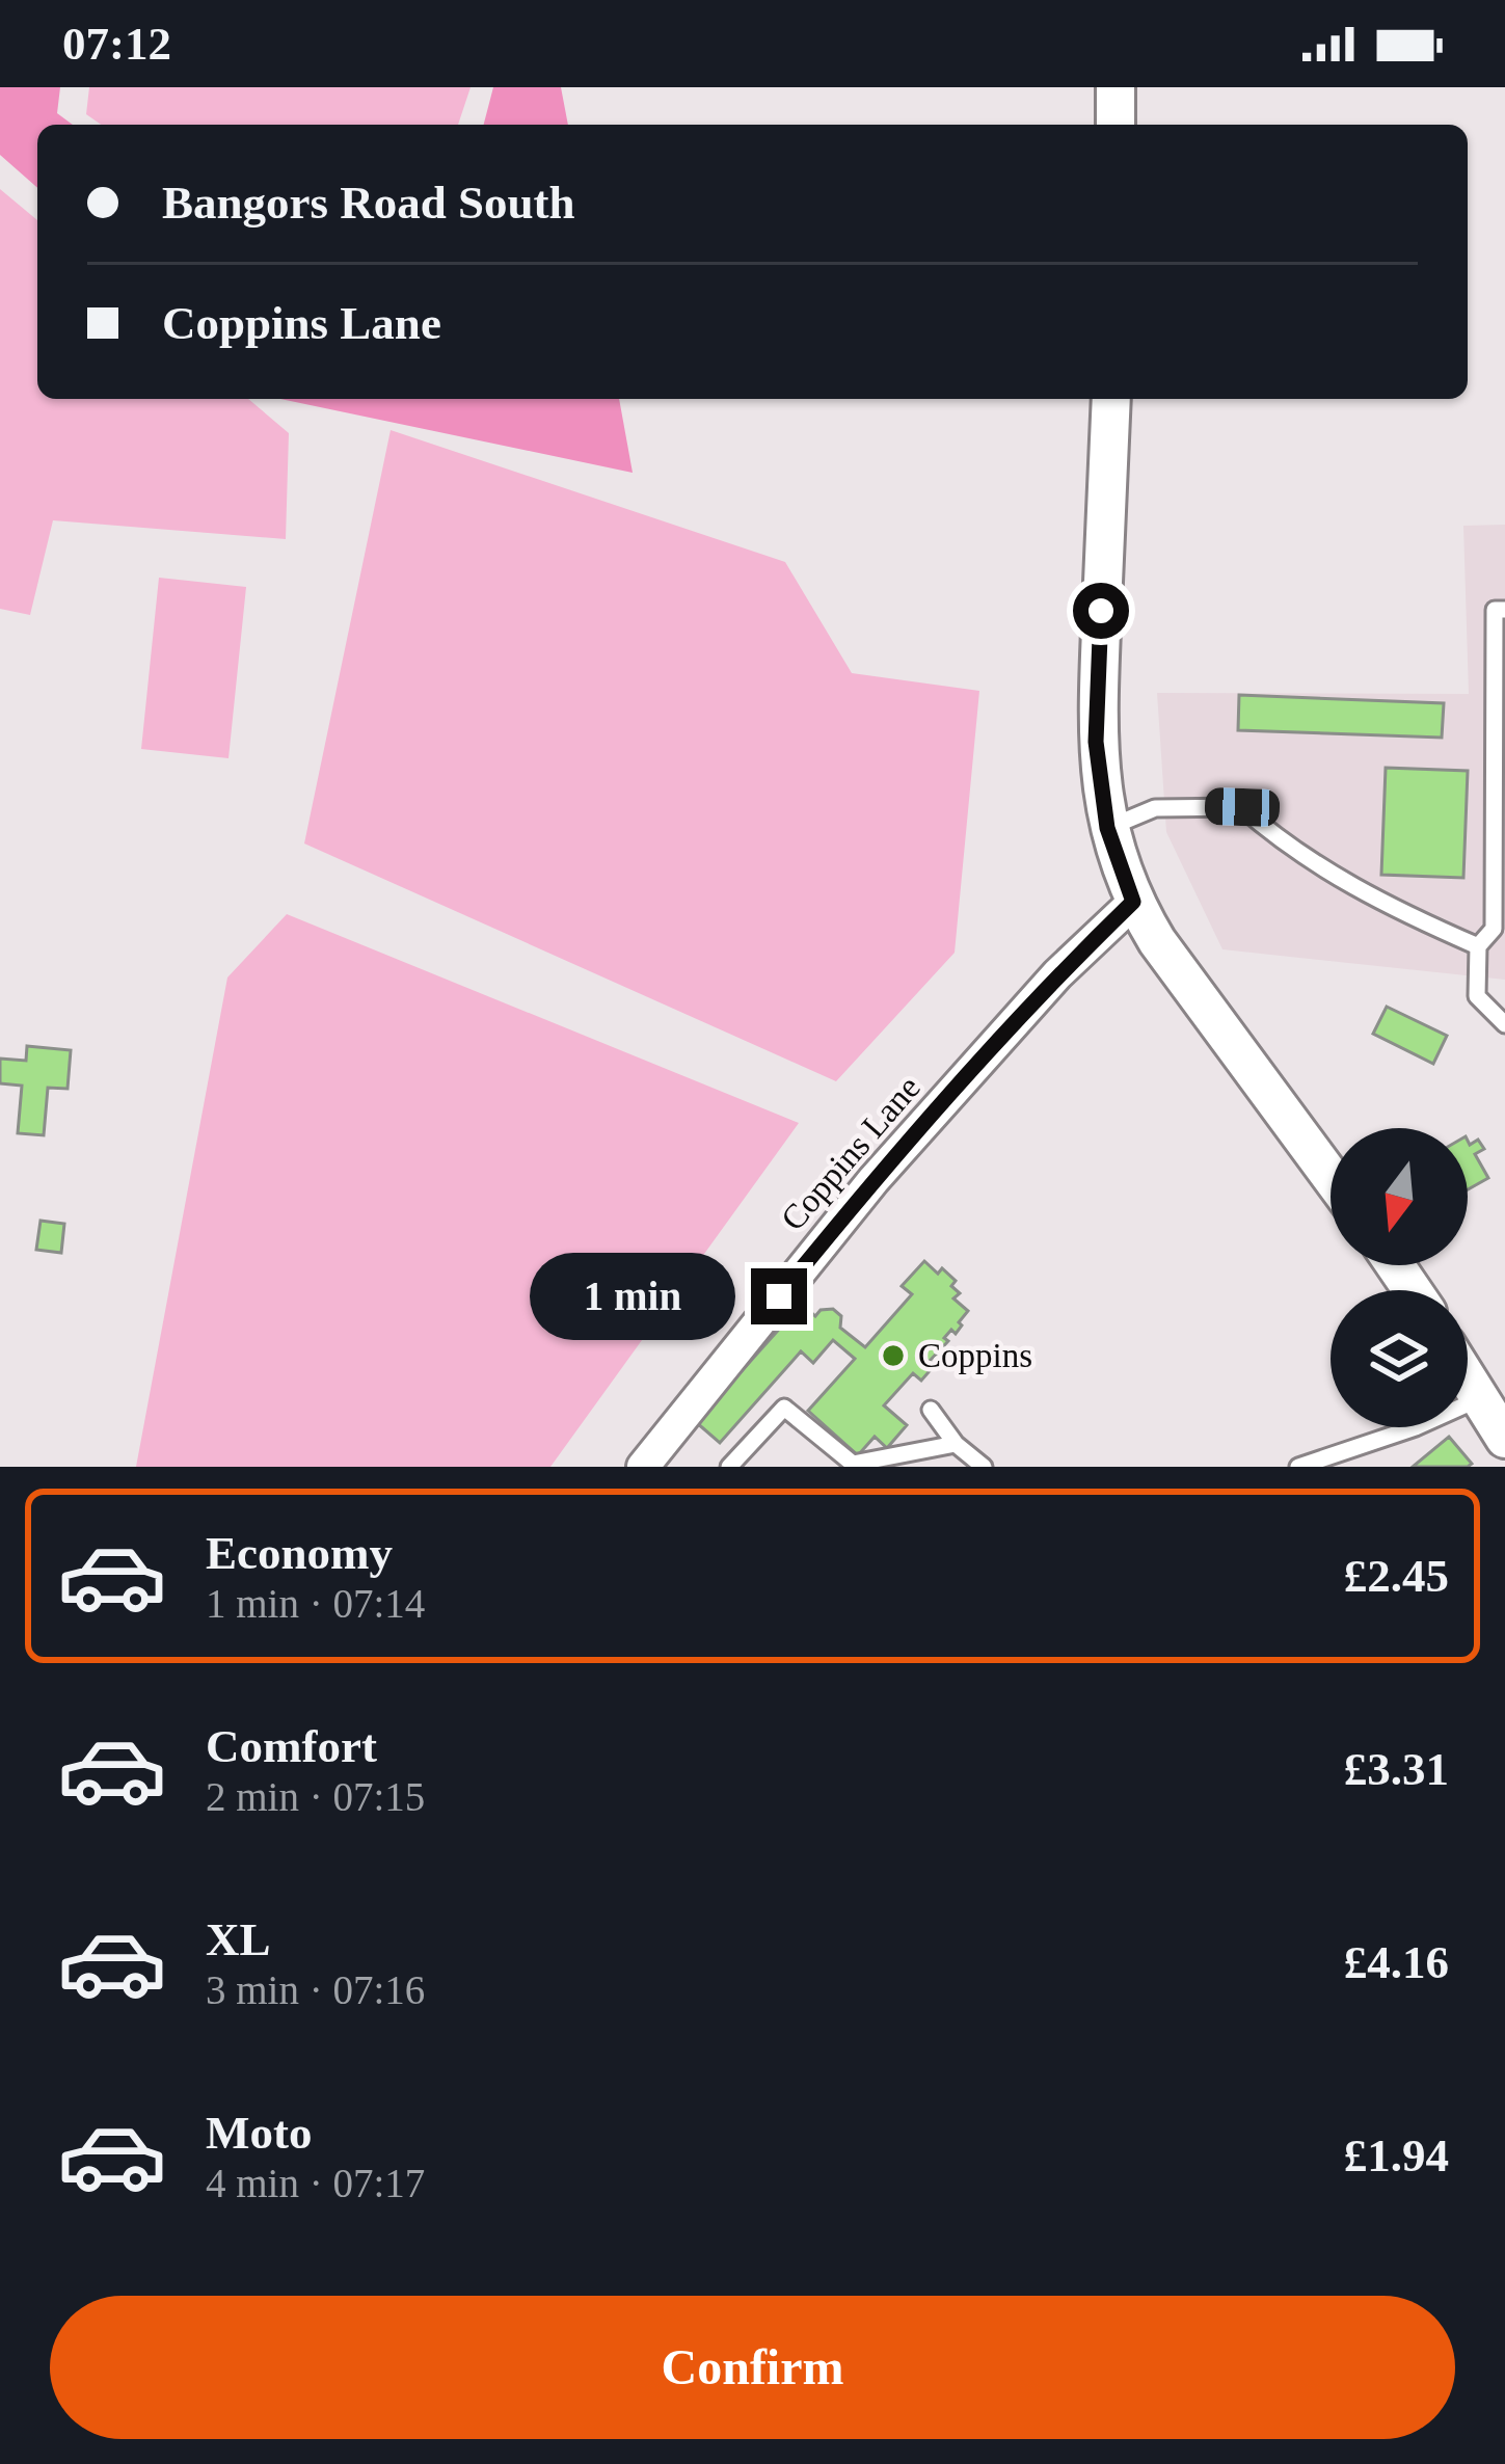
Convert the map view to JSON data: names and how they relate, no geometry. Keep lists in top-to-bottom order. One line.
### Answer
{"streets":{"street":["Coppins Lane"]},"places":["Coppins"],"north":"bottom","page":{"status":"07:12","banner":["Bangors Road South","Coppins Lane"],"bubble":"1 min","list":[{"name":"Economy","note":"1 min · 07:14","value":"£2.45"},{"name":"Comfort","note":"2 min · 07:15","value":"£3.31"},{"name":"XL","note":"3 min · 07:16","value":"£4.16"},{"name":"Moto","note":"4 min · 07:17","value":"£1.94"}],"buttons":"Confirm"}}
